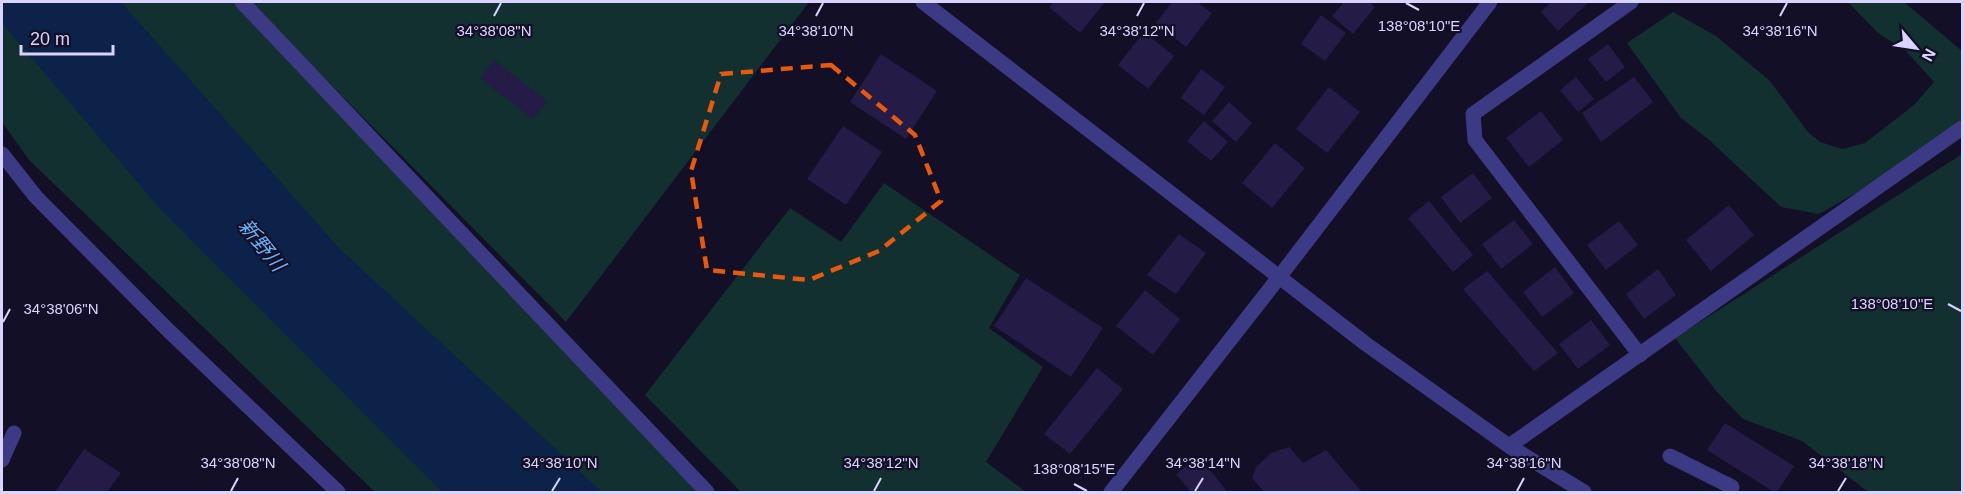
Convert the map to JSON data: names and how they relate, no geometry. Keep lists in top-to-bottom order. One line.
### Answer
{"water":["新野川"],"scale_bar":"20 m","north":"bottom right","coordinates":["138°08'10\"E","34°38'08\"N","34°38'10\"N","34°38'12\"N","34°38'16\"N","34°38'06\"N","34°38'14\"N","34°38'18\"N","138°08'15\"E"]}
